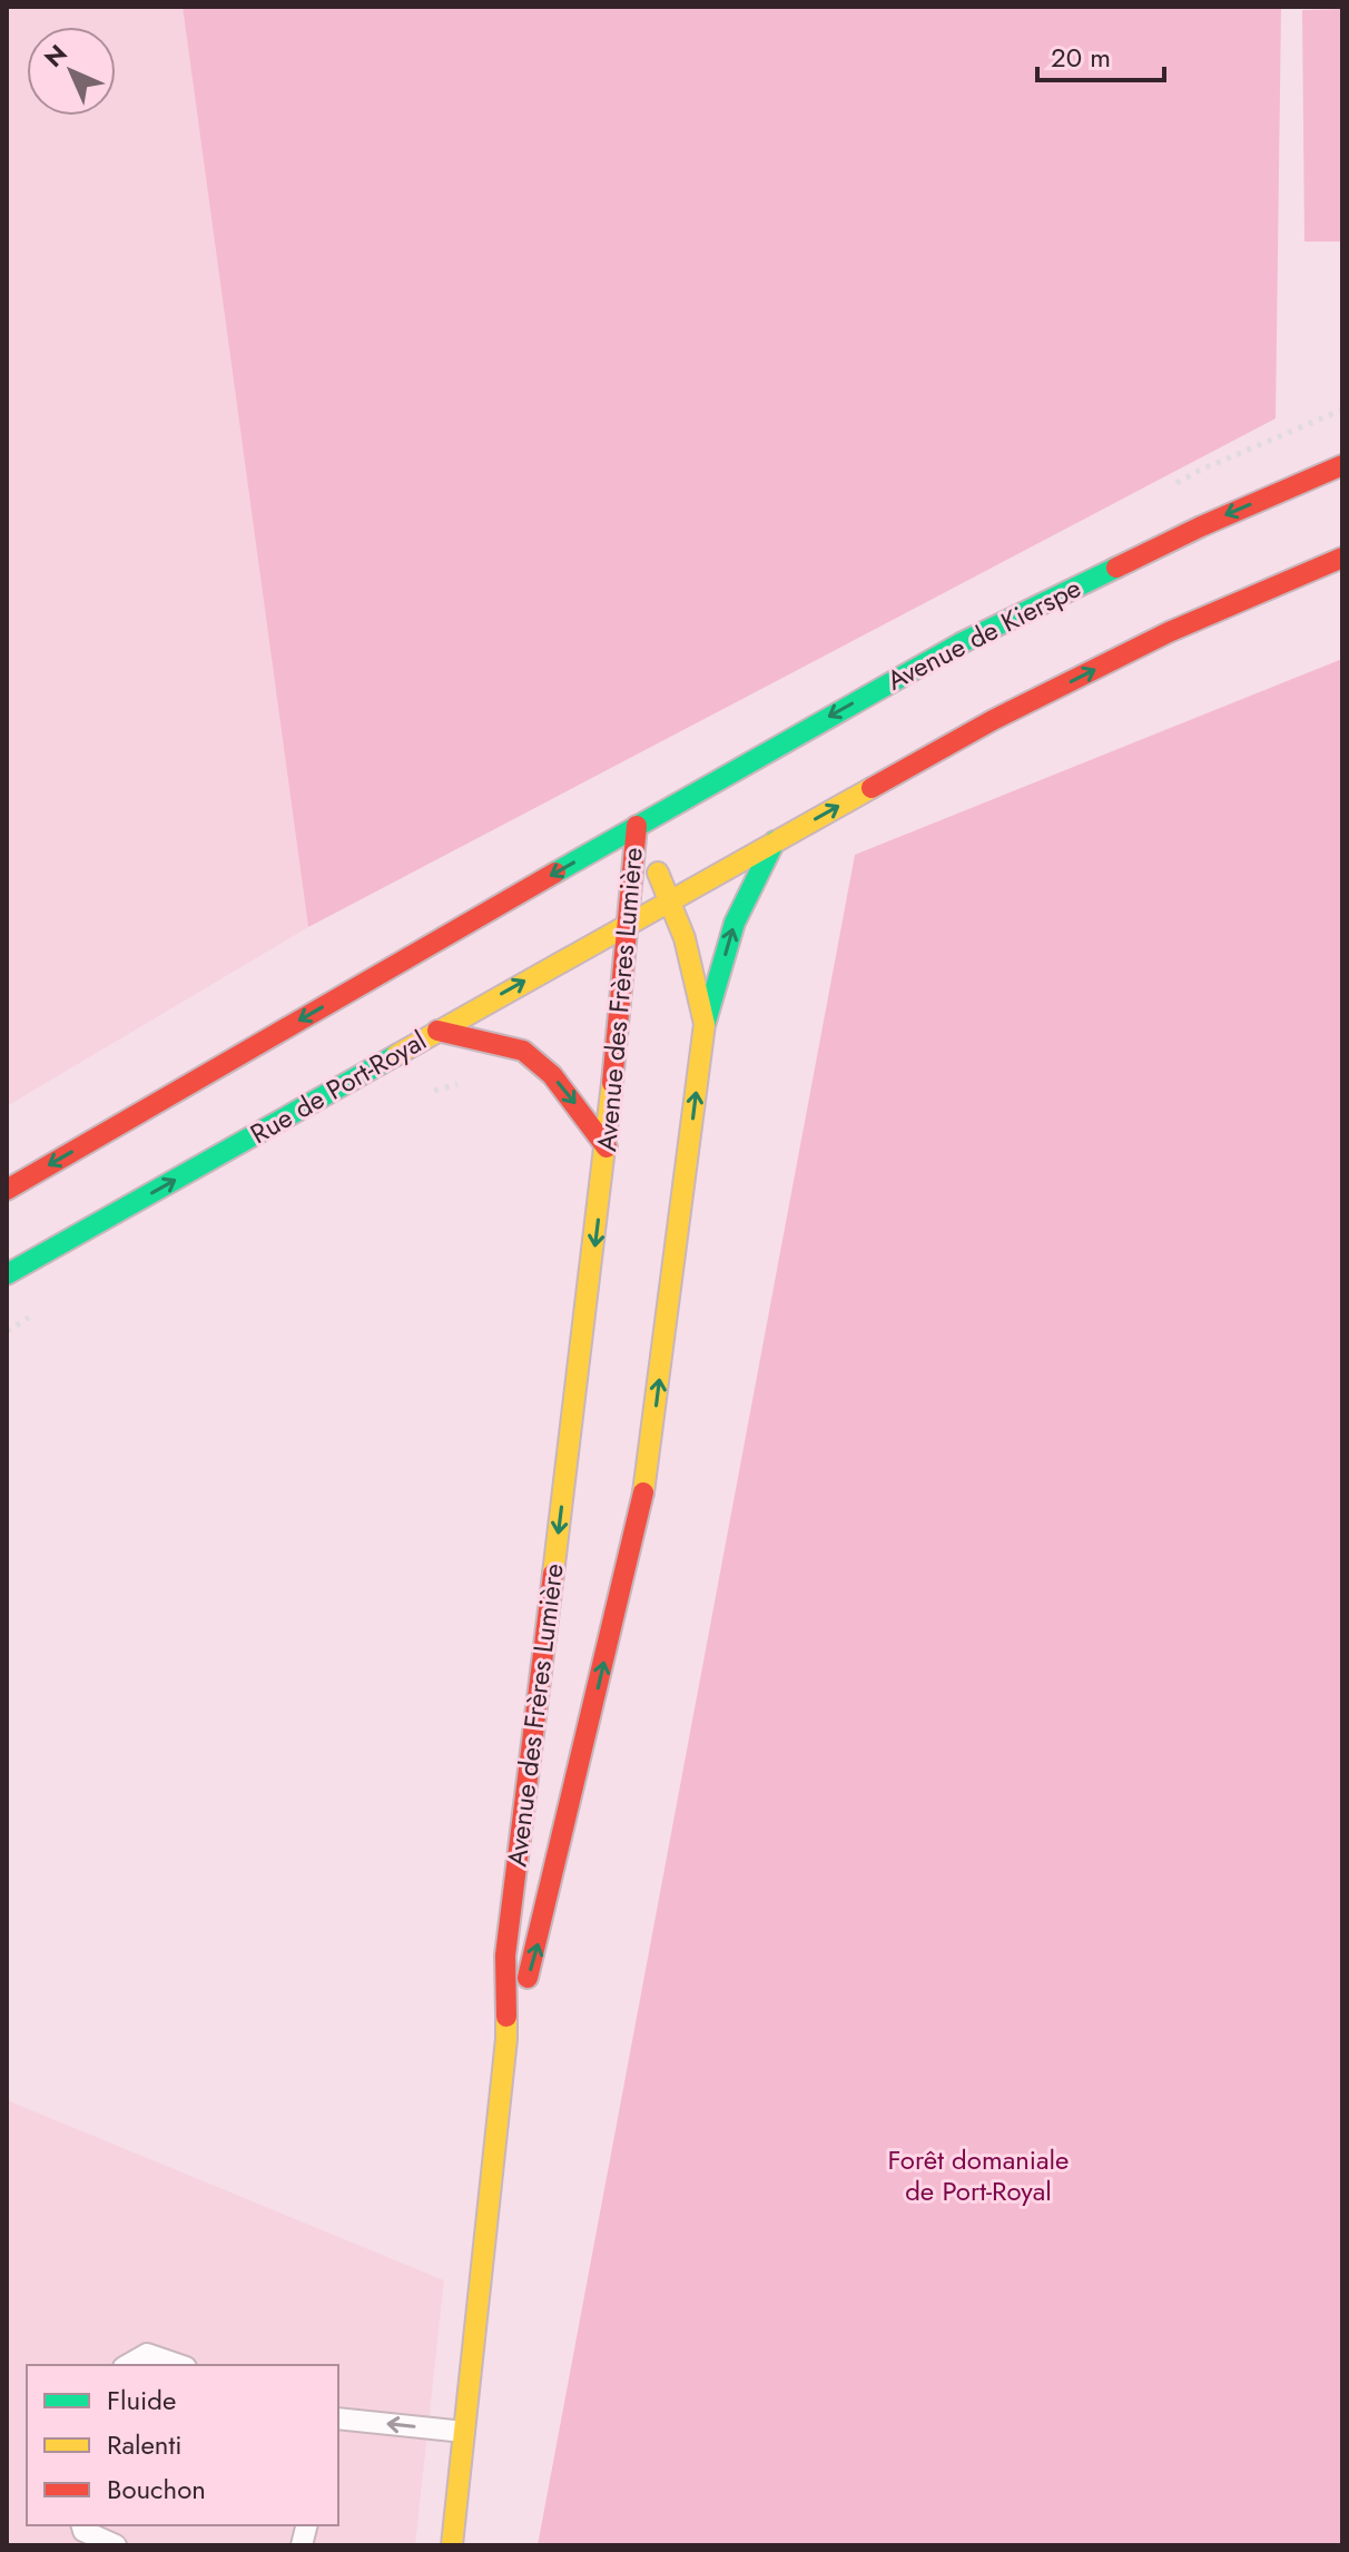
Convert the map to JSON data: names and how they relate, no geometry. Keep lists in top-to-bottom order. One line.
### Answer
{"streets":{"main road":["Avenue de Kierspe","Avenue des Frères Lumière","Rue de Port-Royal"]},"crossings":[["Avenue de Kierspe","Avenue des Frères Lumière"],["Avenue des Frères Lumière","Rue de Port-Royal"]],"parks":["Forêt domaniale de Port-Royal"],"legend":["Fluide","Ralenti","Bouchon"],"scale_bar":"20 m","north":"top left"}
